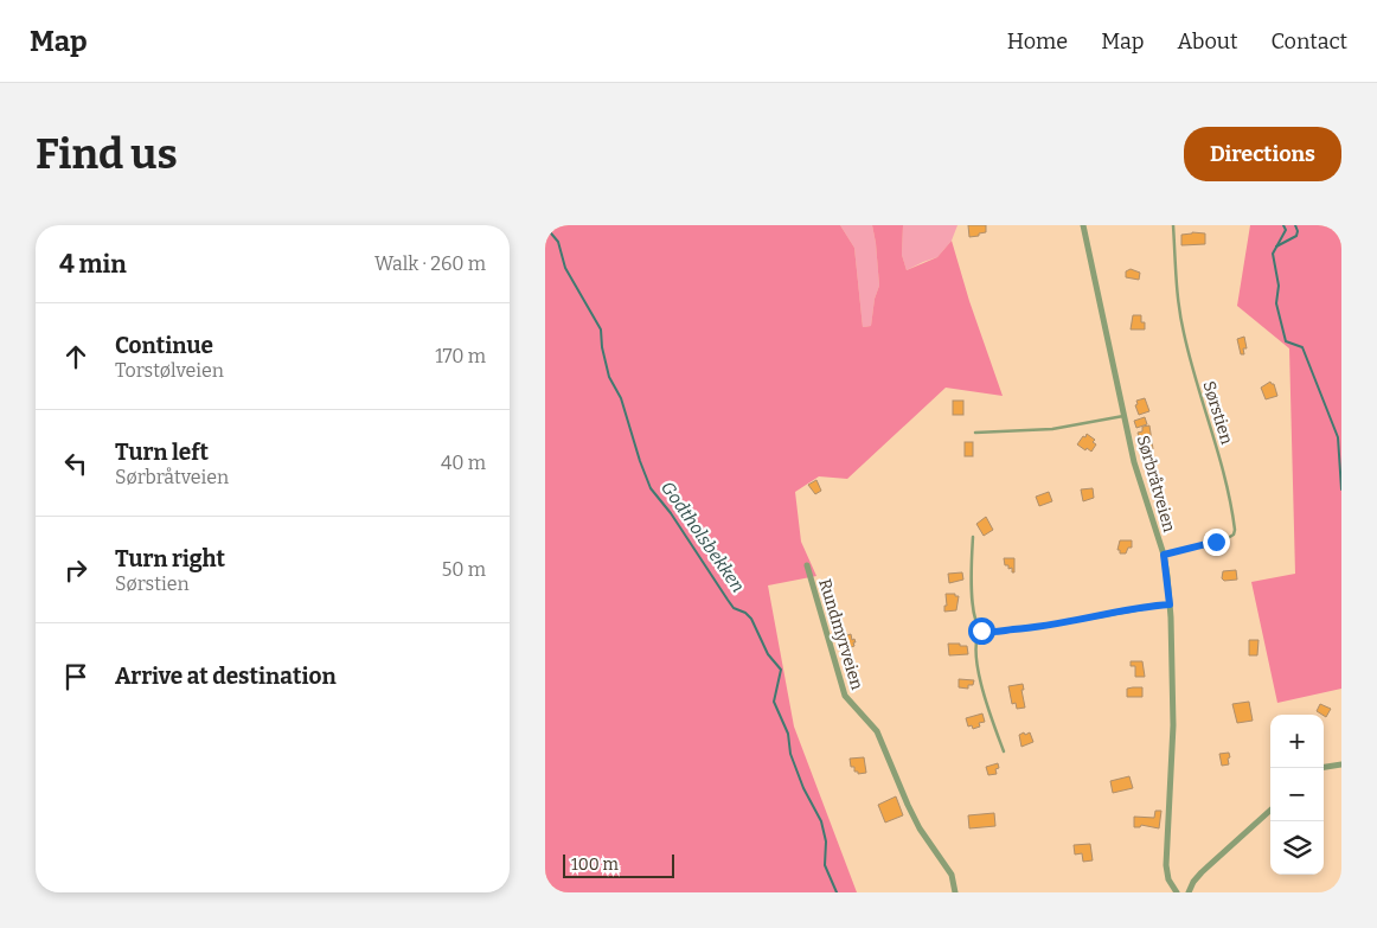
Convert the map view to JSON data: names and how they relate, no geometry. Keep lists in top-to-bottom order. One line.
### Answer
{"streets":{"street":["Sørbråtveien","Rundmyrveien"],"lane":["Sørstien"]},"crossings":[["Sørstien","Sørbråtveien"]],"water":["Godtholsbekken"],"scale_bar":"100 m","page":{"header":"Map","nav":["Home","Map","About","Contact"],"buttons":"Directions","title":"Find us","heading":["4 min","Walk · 260 m"],"list":[["Continue","Torstølveien","170 m"],["Turn left","Sørbråtveien","40 m"],["Turn right","Sørstien","50 m"],"Arrive at destination"],"map_buttons":["+","−"],"scale":"100 m"}}
